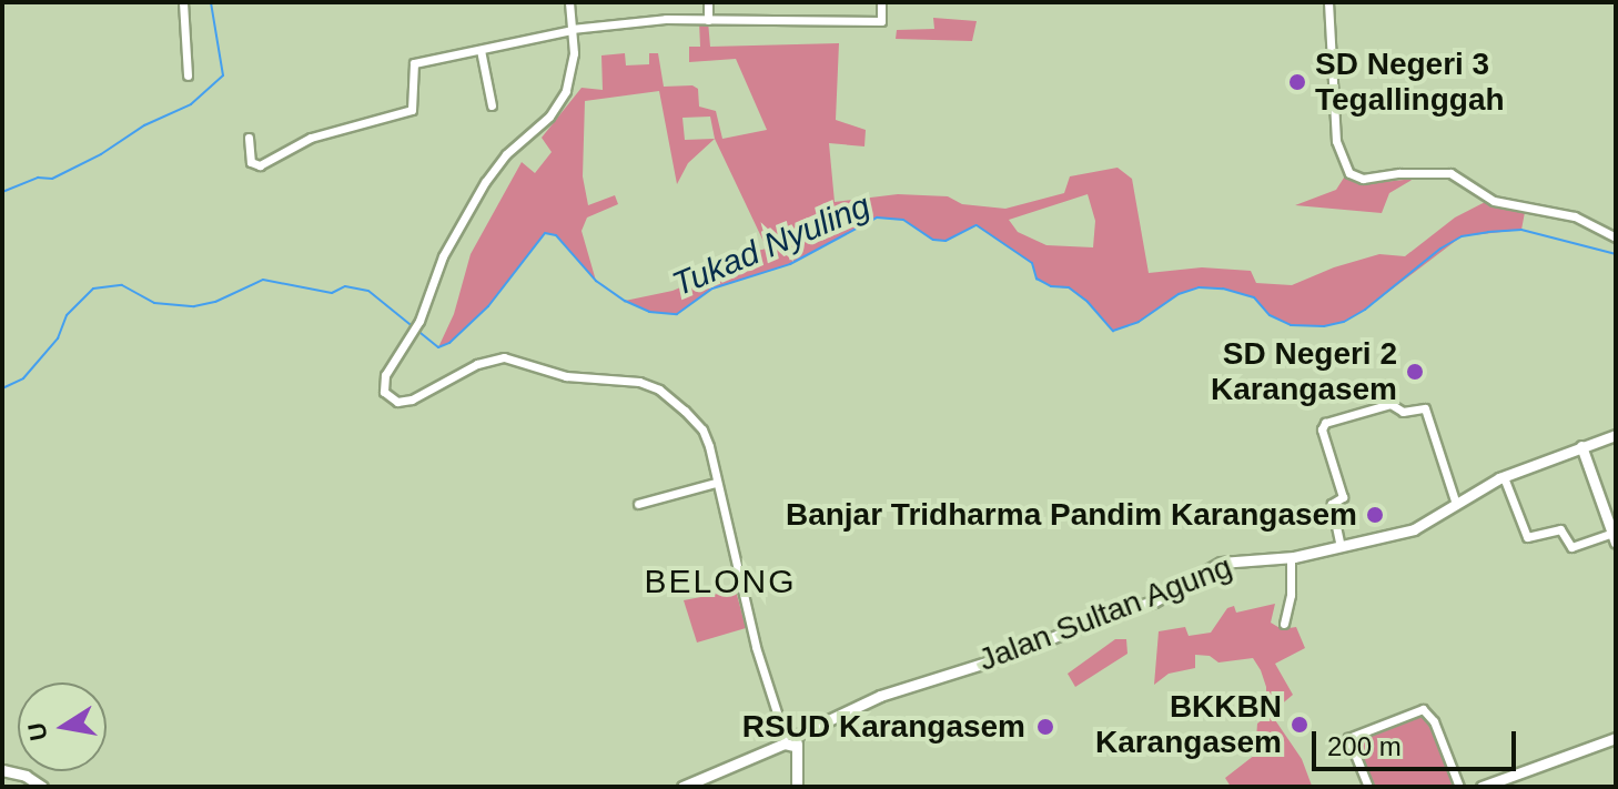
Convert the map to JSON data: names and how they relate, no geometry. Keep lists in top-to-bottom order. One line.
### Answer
{"streets":{"street":["Jalan Sultan Agung"]},"districts":["BELONG"],"water":["Tukad Nyuling"],"places":["SD Negeri 3 Tegallinggah","SD Negeri 2 Karangasem","Banjar Tridharma Pandim Karangasem","BKKBN Karangasem","RSUD Karangasem"],"scale_bar":"200 m","north":"left"}
